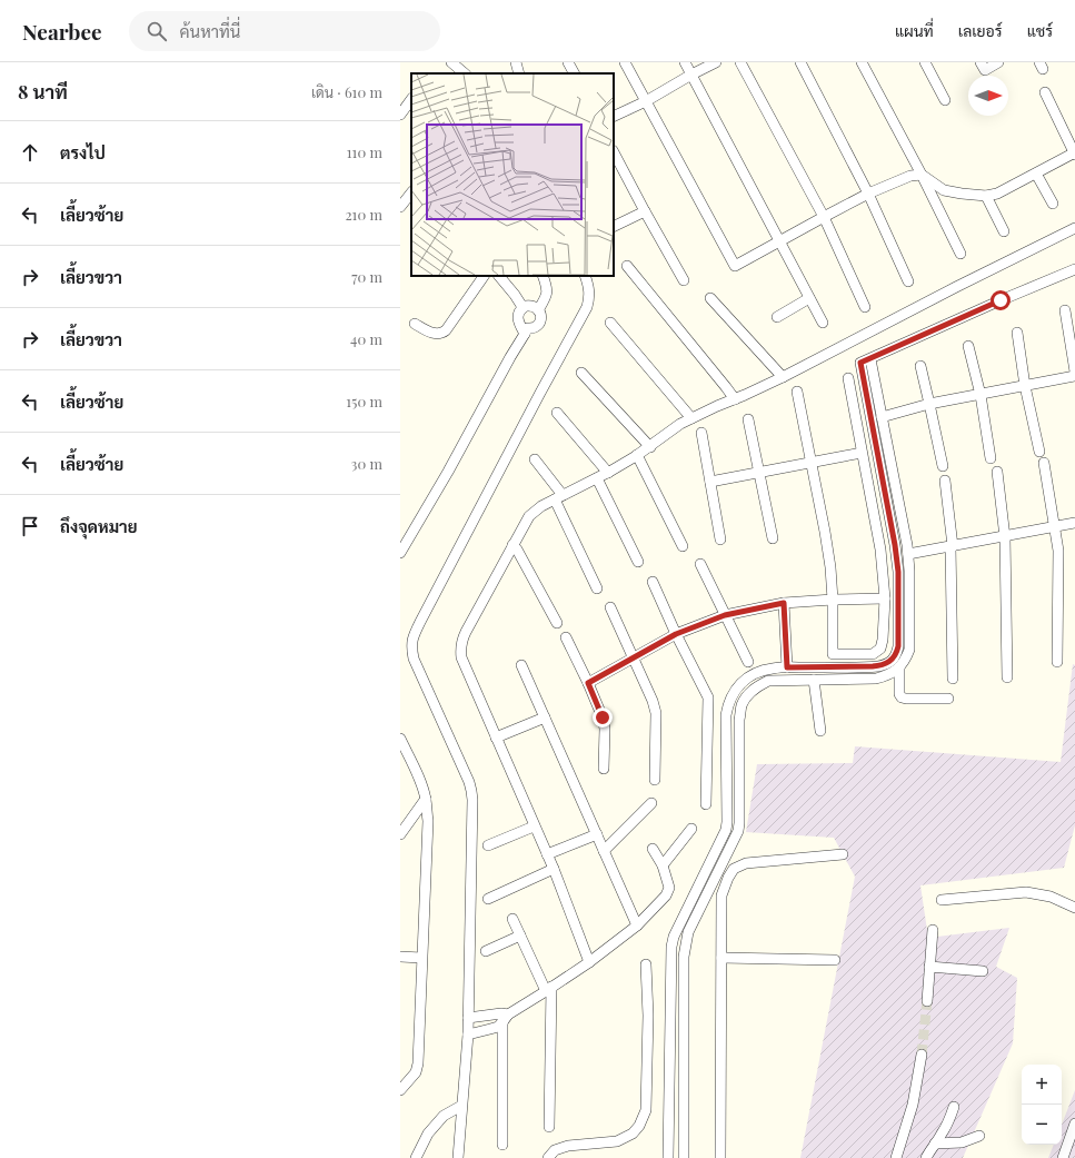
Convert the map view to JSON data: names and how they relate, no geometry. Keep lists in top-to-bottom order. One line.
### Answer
{"north":"right","page":{"header":"Nearbee","search":"ค้นหาที่นี่","nav":["แผนที่","เลเยอร์","แชร์"],"heading":["8 นาที","เดิน · 610 m"],"list":[["ตรงไป","110 m"],["เลี้ยวซ้าย","210 m"],["เลี้ยวขวา","70 m"],["เลี้ยวขวา","40 m"],["เลี้ยวซ้าย","150 m"],["เลี้ยวซ้าย","30 m"],"ถึงจุดหมาย"],"map_buttons":["+","−"]}}
